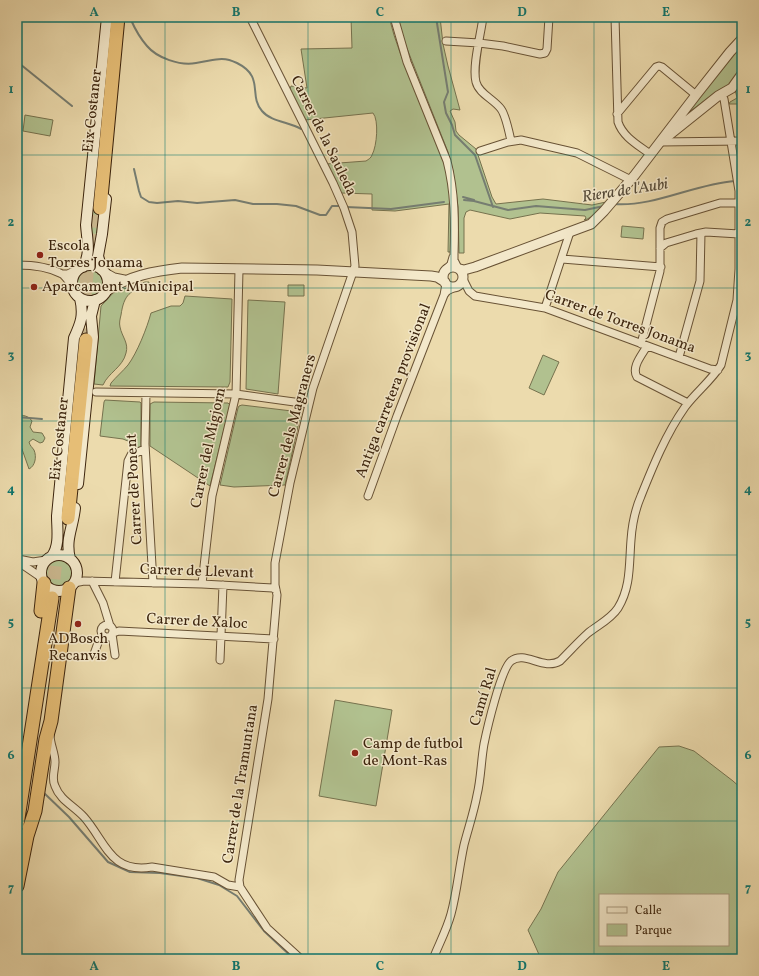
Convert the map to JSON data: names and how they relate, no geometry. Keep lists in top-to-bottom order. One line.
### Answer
{"streets":{"highway":["Eix Costaner"],"street":["Carrer de la Sauleda","Carrer de Torres Jonama","Antiga carretera provisional","Carrer dels Magraners","Carrer del Migjorn","Carrer de Ponent","Carrer de Llevant","Carrer de Xaloc","Camí Ral","Carrer de la Tramuntana"]},"crossings":[["Carrer de la Sauleda","Carrer dels Magraners"],["Carrer de Torres Jonama","Antiga carretera provisional"],["Carrer dels Magraners","Carrer de Llevant"],["Carrer dels Magraners","Carrer de la Tramuntana"],["Carrer del Migjorn","Carrer de Llevant"],["Carrer de Ponent","Carrer de Llevant"],["Carrer de Llevant","Carrer de la Tramuntana"],["Carrer de Xaloc","Carrer de la Tramuntana"]],"water":["Riera de l'Aubi"],"places":["Escola Torres Jonama","Aparcament Municipal","ADBosch Recanvis","Camp de futbol de Mont-Ras"],"legend":["Calle","Parque"],"grid":{"columns":["A","B","C","D","E"],"rows":["1","2","3","4","5","6","7"]}}
